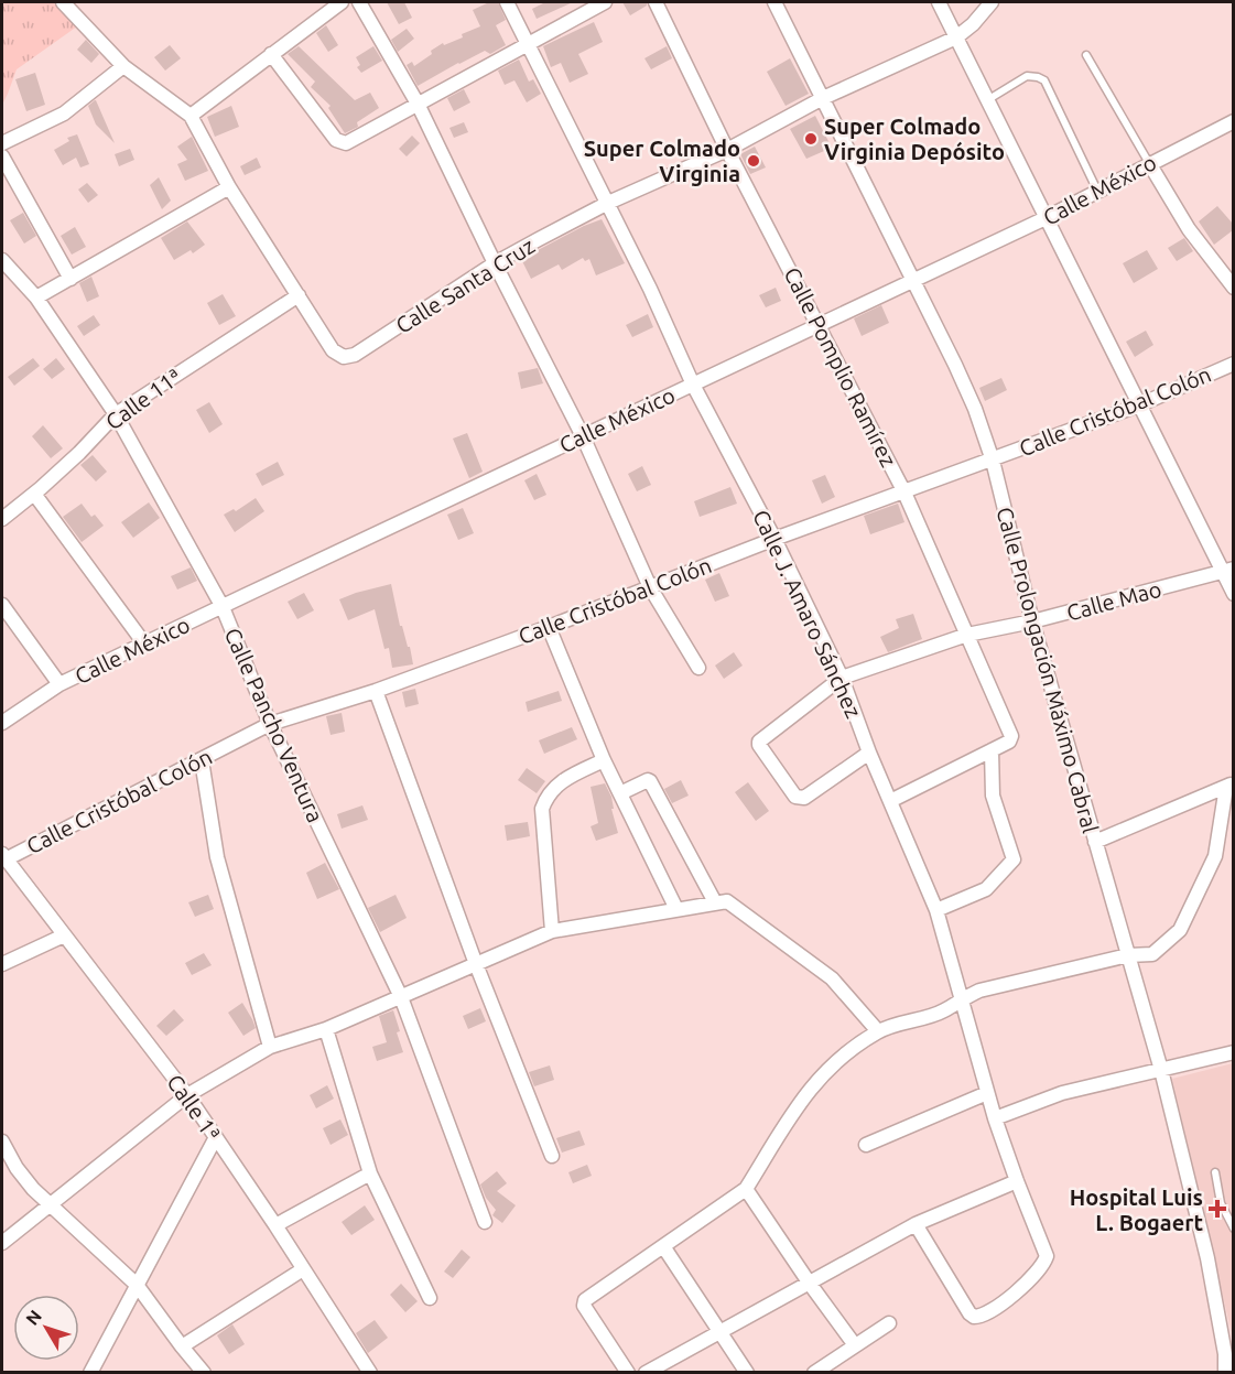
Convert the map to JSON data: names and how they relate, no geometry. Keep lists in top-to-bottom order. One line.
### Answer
{"streets":{"street":["Calle México","Calle Santa Cruz","Calle Pomplio Ramírez","Calle 11ª","Calle Cristóbal Colón","Calle Mao","Calle J. Amaro Sánchez","Calle Prolongación Máximo Cabral","Calle Pancho Ventura","Calle 1ª"]},"crossings":[["Calle México","Calle Pomplio Ramírez"],["Calle México","Calle J. Amaro Sánchez"],["Calle México","Calle Prolongación Máximo Cabral"],["Calle México","Calle Pancho Ventura"],["Calle Santa Cruz","Calle Pomplio Ramírez"],["Calle Santa Cruz","Calle 11ª"],["Calle Santa Cruz","Calle J. Amaro Sánchez"],["Calle Santa Cruz","Calle Prolongación Máximo Cabral"],["Calle Pomplio Ramírez","Calle Cristóbal Colón"],["Calle Pomplio Ramírez","Calle Mao"],["Calle 11ª","Calle Pancho Ventura"],["Calle Cristóbal Colón","Calle J. Amaro Sánchez"],["Calle Cristóbal Colón","Calle Prolongación Máximo Cabral"],["Calle Cristóbal Colón","Calle Pancho Ventura"],["Calle Cristóbal Colón","Calle 1ª"],["Calle Mao","Calle J. Amaro Sánchez"],["Calle Mao","Calle Prolongación Máximo Cabral"]],"places":{"other":["Super Colmado Virginia Depósito","Super Colmado Virginia"],"health":["Hospital Luis L. Bogaert"]},"north":"top left"}
